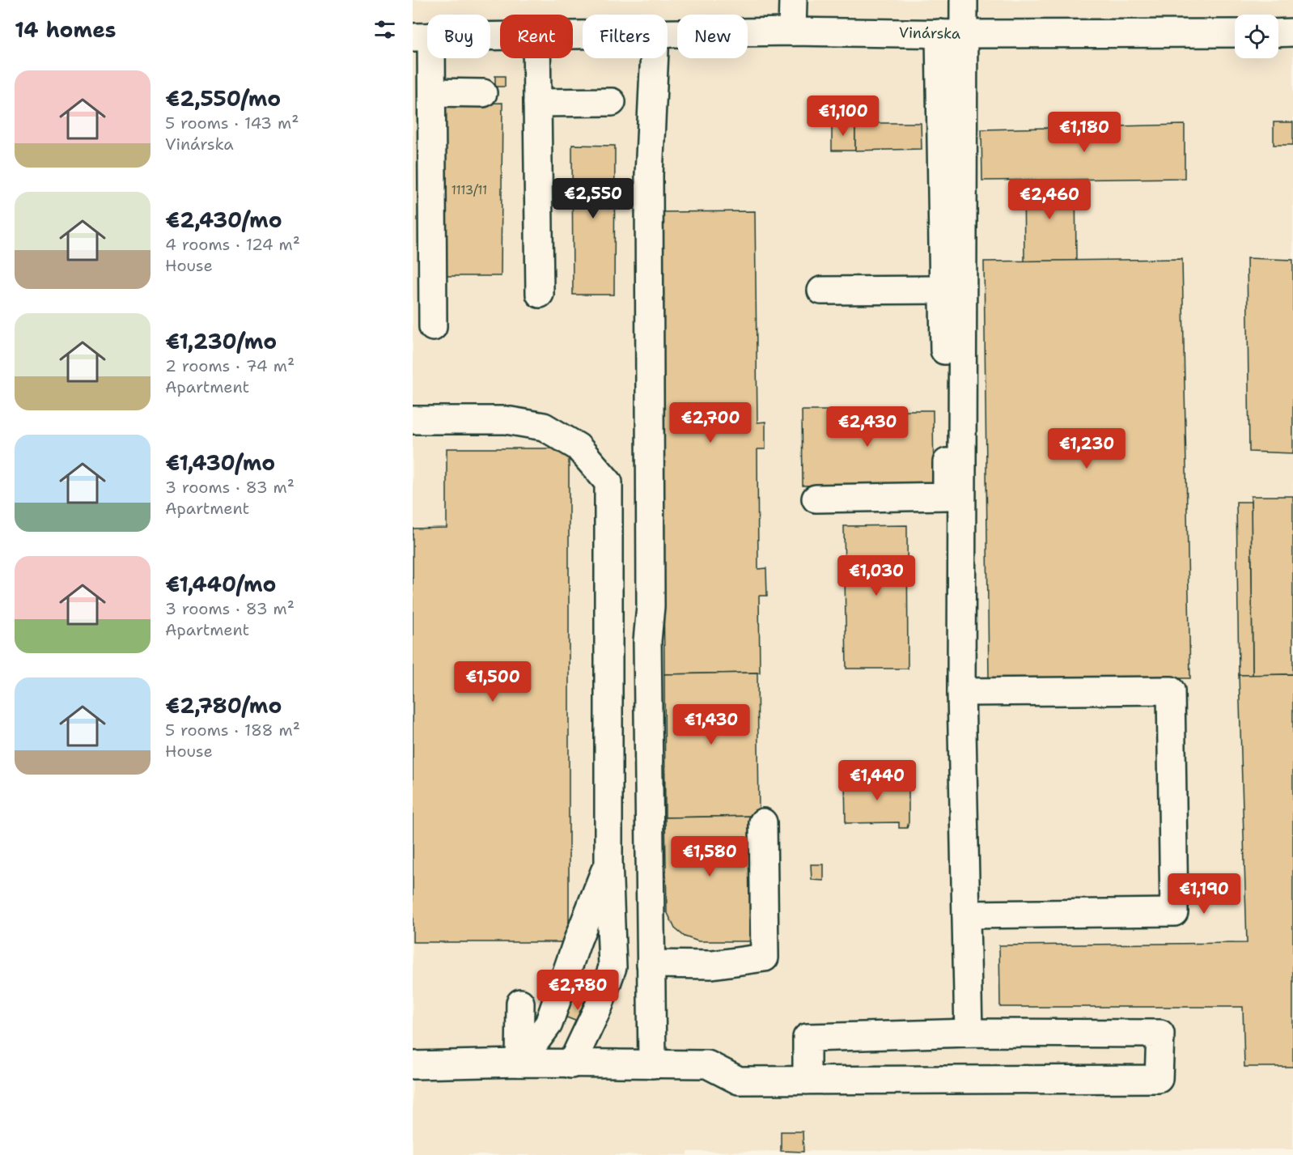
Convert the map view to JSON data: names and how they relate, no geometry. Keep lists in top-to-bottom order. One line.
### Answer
{"streets":{"street":["Vinárska"]},"house_numbers":["1113/11"],"page":{"heading":"14 homes","chip":["Buy","Rent","Filters","New"],"list":[{"name":"€2,550/mo","note":"5 rooms · 143 m² · Vinárska"},{"name":"€2,430/mo","note":"4 rooms · 124 m² · House"},{"name":"€1,230/mo","note":"2 rooms · 74 m² · Apartment"},{"name":"€1,430/mo","note":"3 rooms · 83 m² · Apartment"},{"name":"€1,440/mo","note":"3 rooms · 83 m² · Apartment"},{"name":"€2,780/mo","note":"5 rooms · 188 m² · House"}],"price":["€1,100","€1,180","€2,550","€2,460","€2,700","€2,430","€1,230","€1,030","€1,500","€1,430","€1,440","€1,580","€1,190","€2,780"]}}
